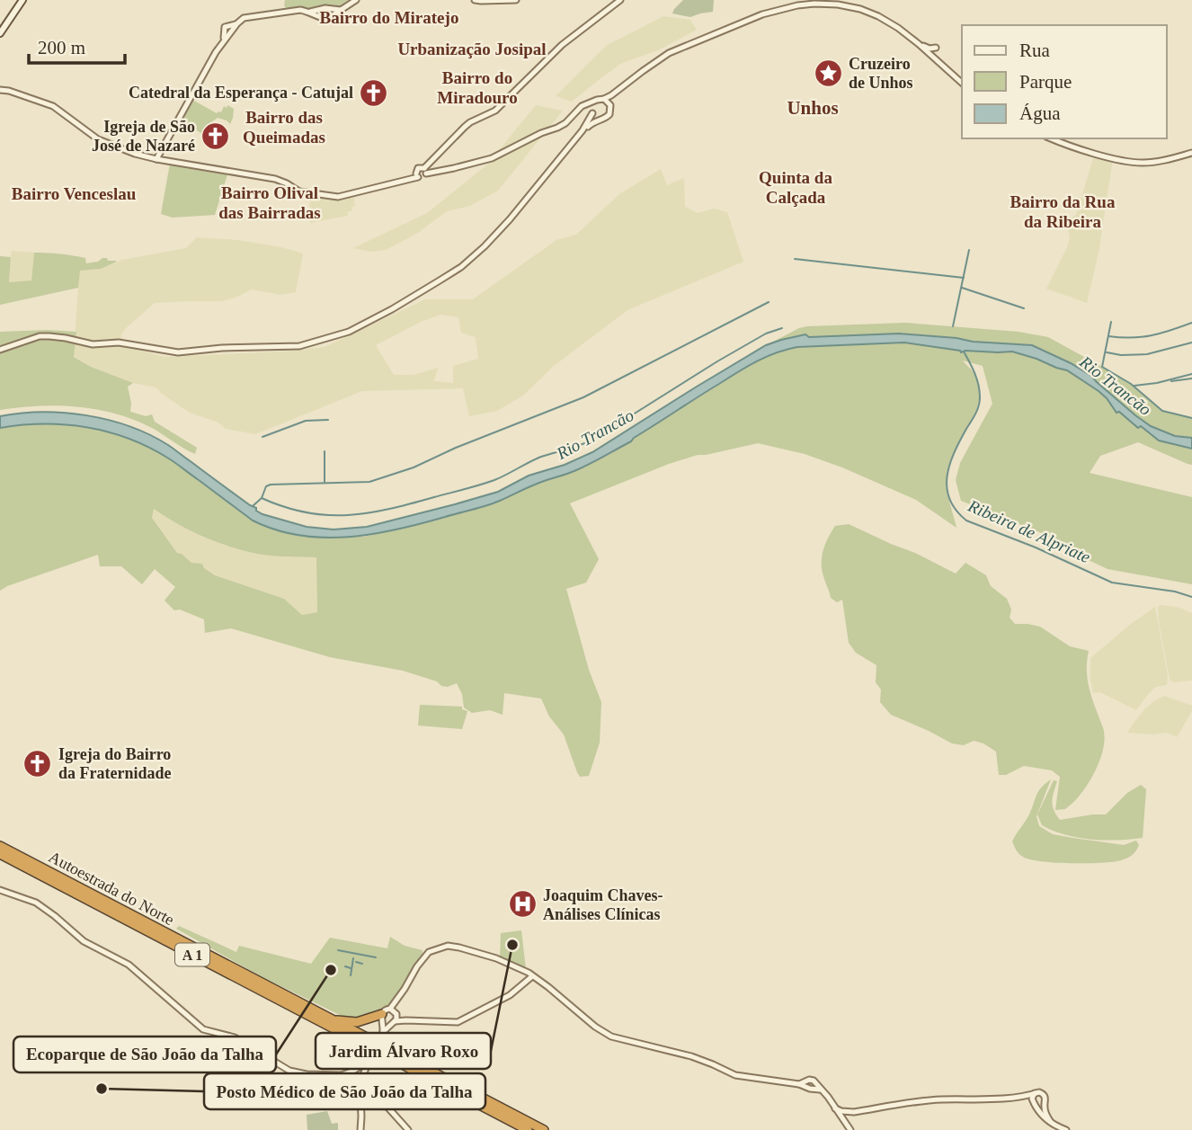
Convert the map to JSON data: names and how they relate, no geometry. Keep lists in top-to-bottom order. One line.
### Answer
{"streets":{"highway":["Autoestrada do Norte","A 1"]},"districts":["Bairro do Miratejo","Urbanização Josipal","Bairro do Miradouro","Unhos","Bairro das Queimadas","Quinta da Calçada","Bairro Olival das Bairradas","Bairro Venceslau","Bairro da Rua da Ribeira"],"water":["Rio Trancão","Ribeira de Alpriate"],"places":{"place":["Cruzeiro de Unhos"],"church":["Catedral da Esperança - Catujal","Igreja de São José de Nazaré","Igreja do Bairro da Fraternidade"],"hospital":["Joaquim Chaves- Análises Clínicas"],"other":["Jardim Álvaro Roxo","Ecoparque de São João da Talha","Posto Médico de São João da Talha"]},"legend":["Rua","Parque","Água"],"scale_bar":"200 m"}
